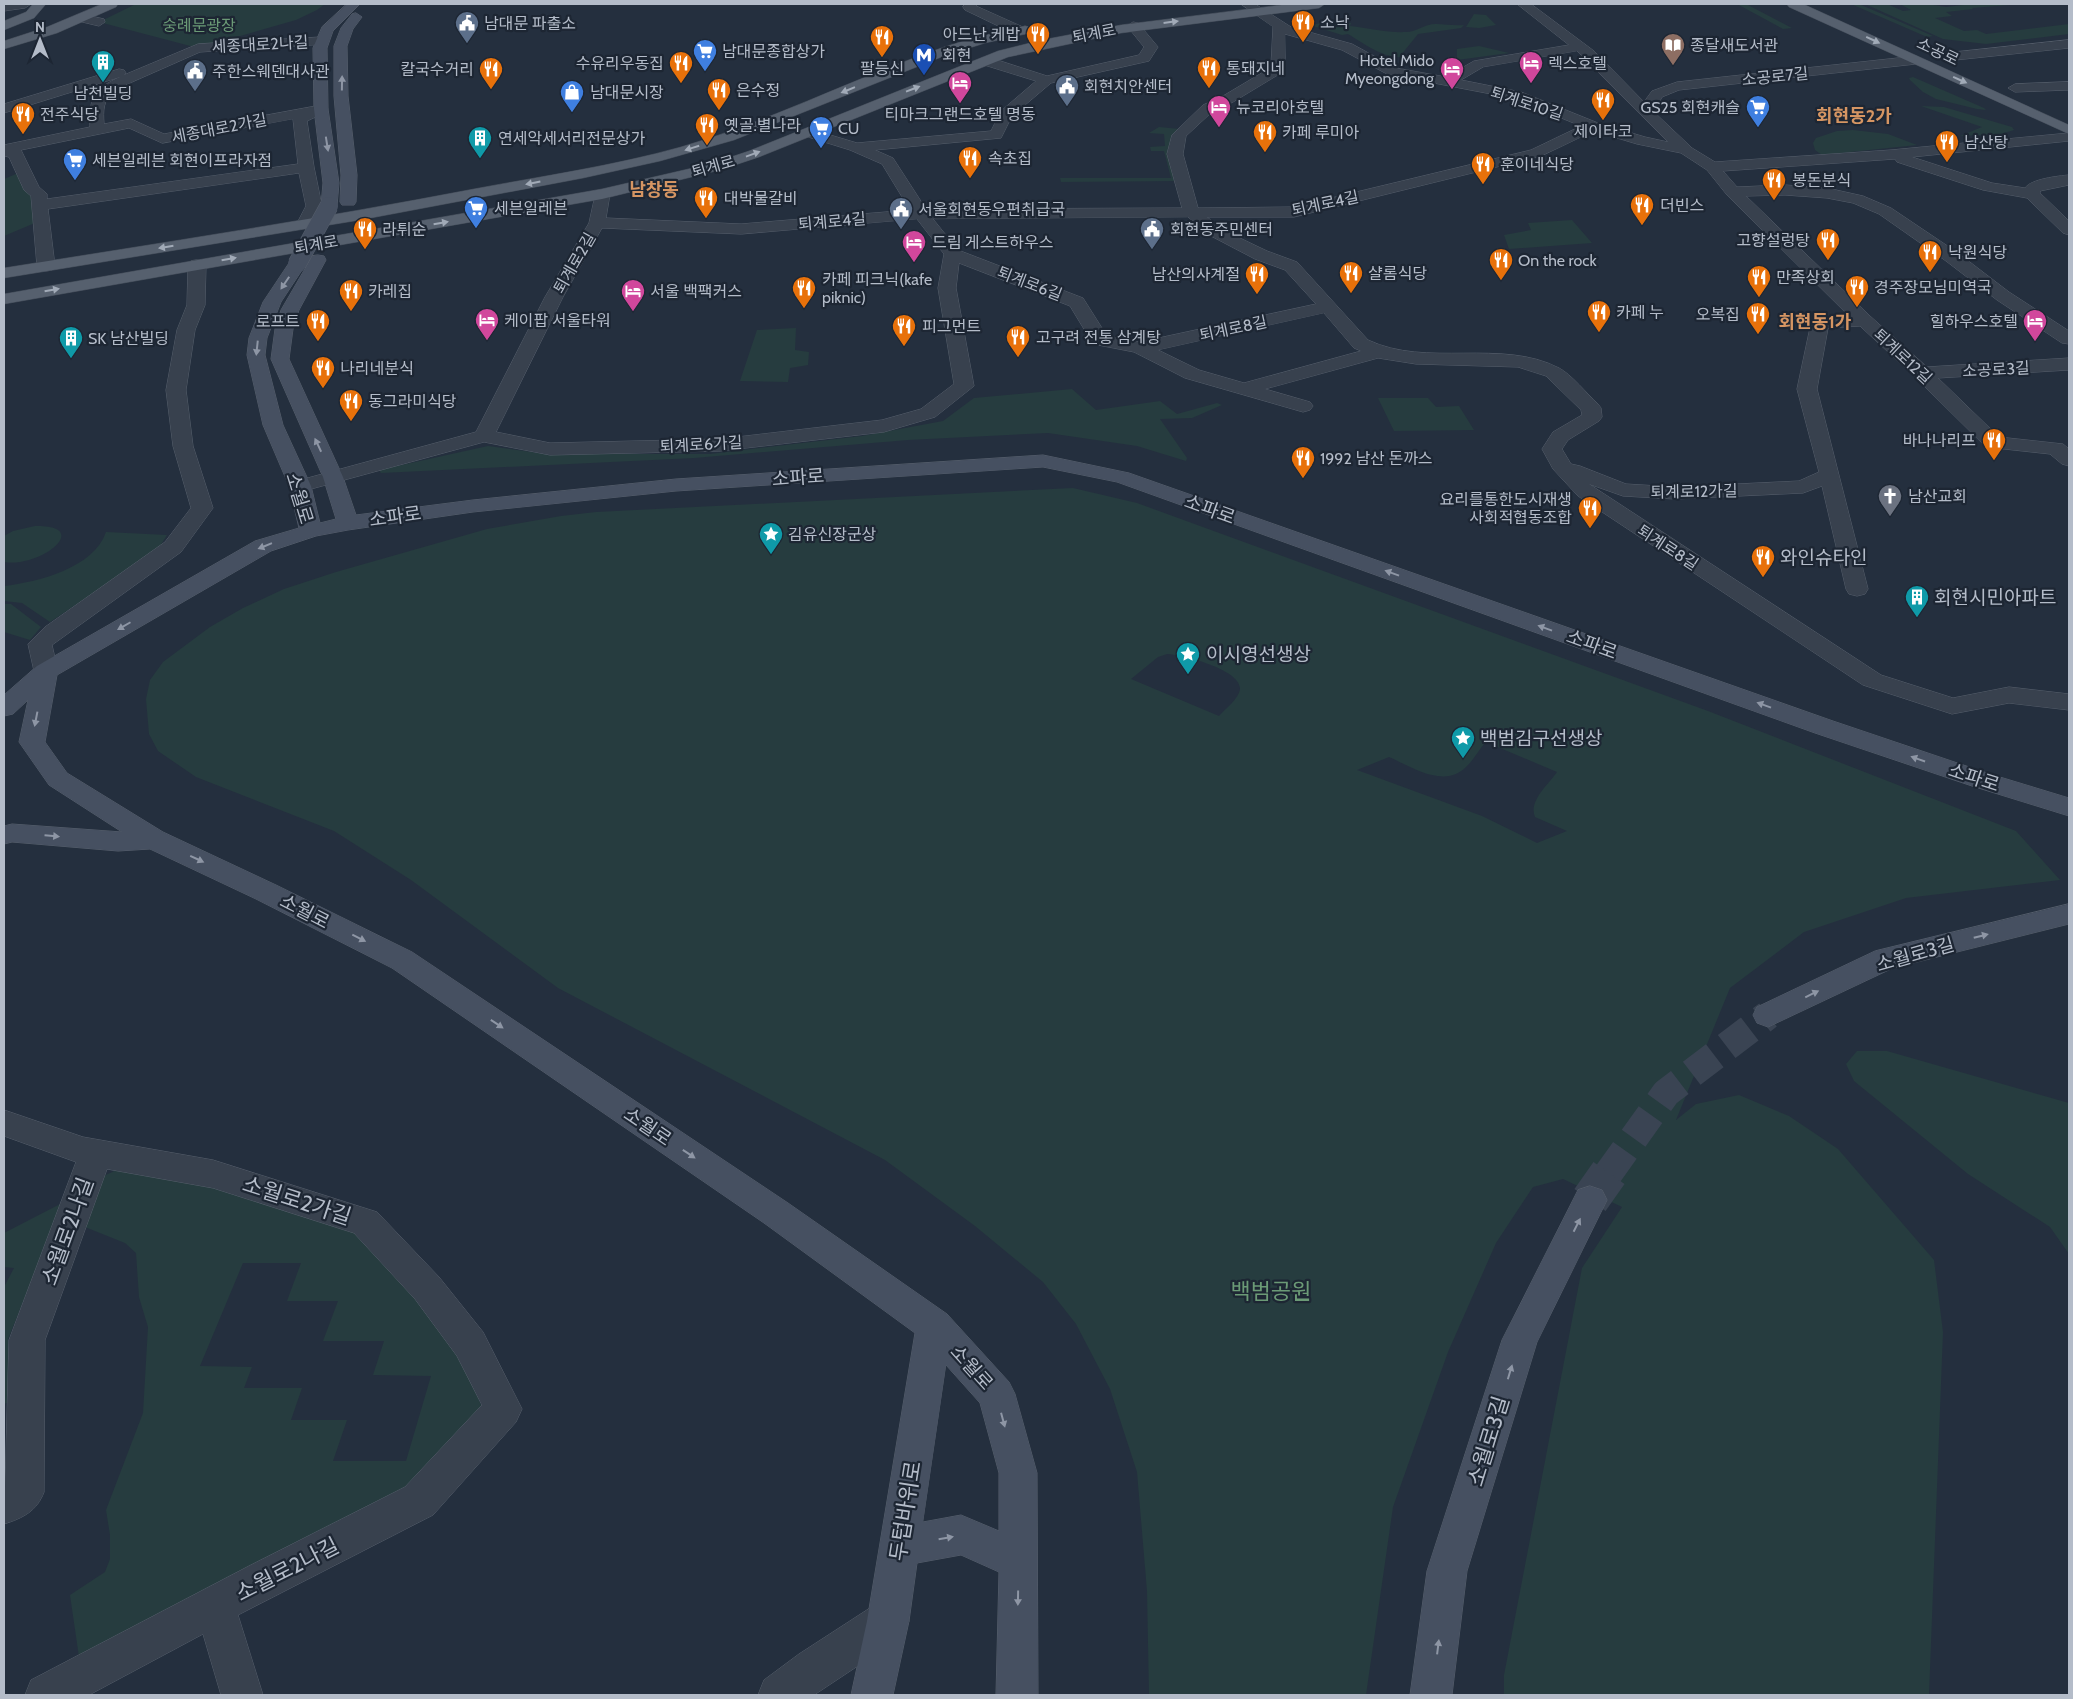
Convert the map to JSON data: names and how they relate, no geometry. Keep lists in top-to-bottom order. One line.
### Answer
{"streets":{"main road":["퇴계로","소공로","소파로","소월로","소월로3길","두텁바위로"],"street":["세종대로2나길","소공로7길","퇴계로10길","세종대로2가길","퇴계로4길","퇴계로2길","퇴계로6길","퇴계로8길","퇴계로12길","소공로3길","퇴계로6가길","퇴계로12가길","소월로2가길","소월로2나길"]},"crossings":[["퇴계로","퇴계로10길"],["퇴계로","퇴계로2길"],["세종대로2나길","소월로"],["소공로","소공로7길"],["소공로7길","퇴계로12길"],["퇴계로10길","퇴계로4길"],["퇴계로10길","퇴계로12길"],["세종대로2가길","소월로"],["퇴계로4길","퇴계로2길"],["퇴계로2길","퇴계로6가길"],["퇴계로6길","퇴계로8길"],["퇴계로6길","퇴계로6가길"],["퇴계로8길","퇴계로12가길"],["퇴계로12길","소공로3길"],["퇴계로6가길","소월로"],["소파로","소월로"],["소월로","두텁바위로"],["소월로2가길","소월로2나길"]],"one_way":["소공로","소파로","소월로3길"],"districts":["회현동2가","남창동","회현동1가"],"parks":["숭례문광장","백범공원"],"places":{"restaurant":["소낙","아드난 케밥","팔등신","수유리우동집","통돼지네","칼국수거리","은수정","제이타코","전주식당","옛골.별나라","카페 루미아","남산탕","속초집","훈이네식당","봉돈분식","대박물갈비","더빈스","라튀순","고향설렁탕","낙원식당","On the rock","샬롬식당","남산의사계절","만족상회","경주장모님미역국","카페 피크닉(kafe piknic)","카레집","카페 누","오복집","로프트","피그먼트","고구려 전통 삼계탕","나리네분식","동그라미식당","바나나리프","1992 남산 돈까스","요리를통한도시재생 사회적협동조합","와인슈타인"],"public building":["남대문 파출소","주한스웨덴대사관","회현치안센터","서울회현동우편취급국","회현동주민센터"],"library":["종달새도서관"],"supermarket":["남대문종합상가","GS25 회현캐슬","CU","세븐일레븐 회현이프라자점","세븐일레븐"],"metro station":["회현"],"building":["남천빌딩","연세악세서리전문상가","SK 남산빌딩","회현시민아파트"],"hotel":["렉스호텔","Hotel Mido Myeongdong","티마크그랜드호텔 명동","뉴코리아호텔","드림 게스트하우스","서울 백팩커스","케이팝 서울타워","힐하우스호텔"],"shop":["남대문시장"],"church":["남산교회"],"place":["김유신장군상","이시영선생상","백범김구선생상"]},"north":"top"}
